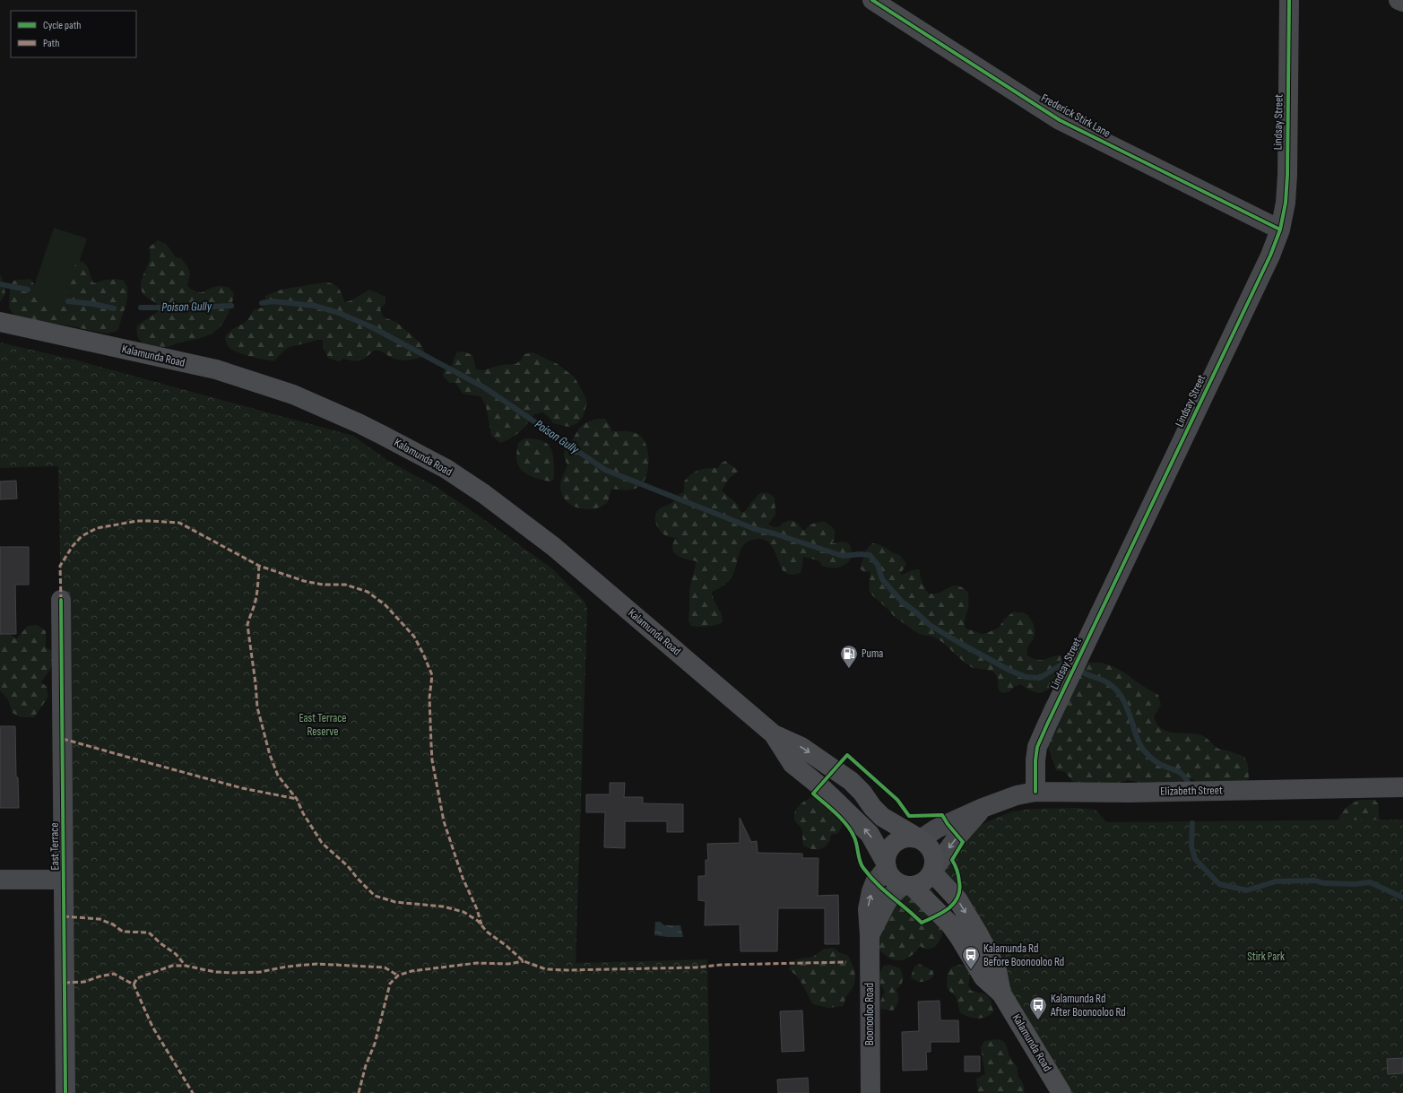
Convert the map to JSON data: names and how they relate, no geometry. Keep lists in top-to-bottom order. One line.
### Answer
{"streets":{"main road":["Kalamunda Road"],"street":["Frederick Stirk Lane","Lindsay Street","Elizabeth Street","East Terrace","Boonooloo Road"]},"crossings":[["Frederick Stirk Lane","Lindsay Street"],["Lindsay Street","Elizabeth Street"],["Kalamunda Road","Elizabeth Street"],["Kalamunda Road","Boonooloo Road"],["Elizabeth Street","Boonooloo Road"]],"water":["Poison Gully"],"parks":["East Terrace Reserve","Stirk Park"],"places":{"fuel station":["Puma"],"bus stop":["Kalamunda Rd Before Boonooloo Rd","Kalamunda Rd After Boonooloo Rd"]},"legend":["Cycle path","Path"]}
